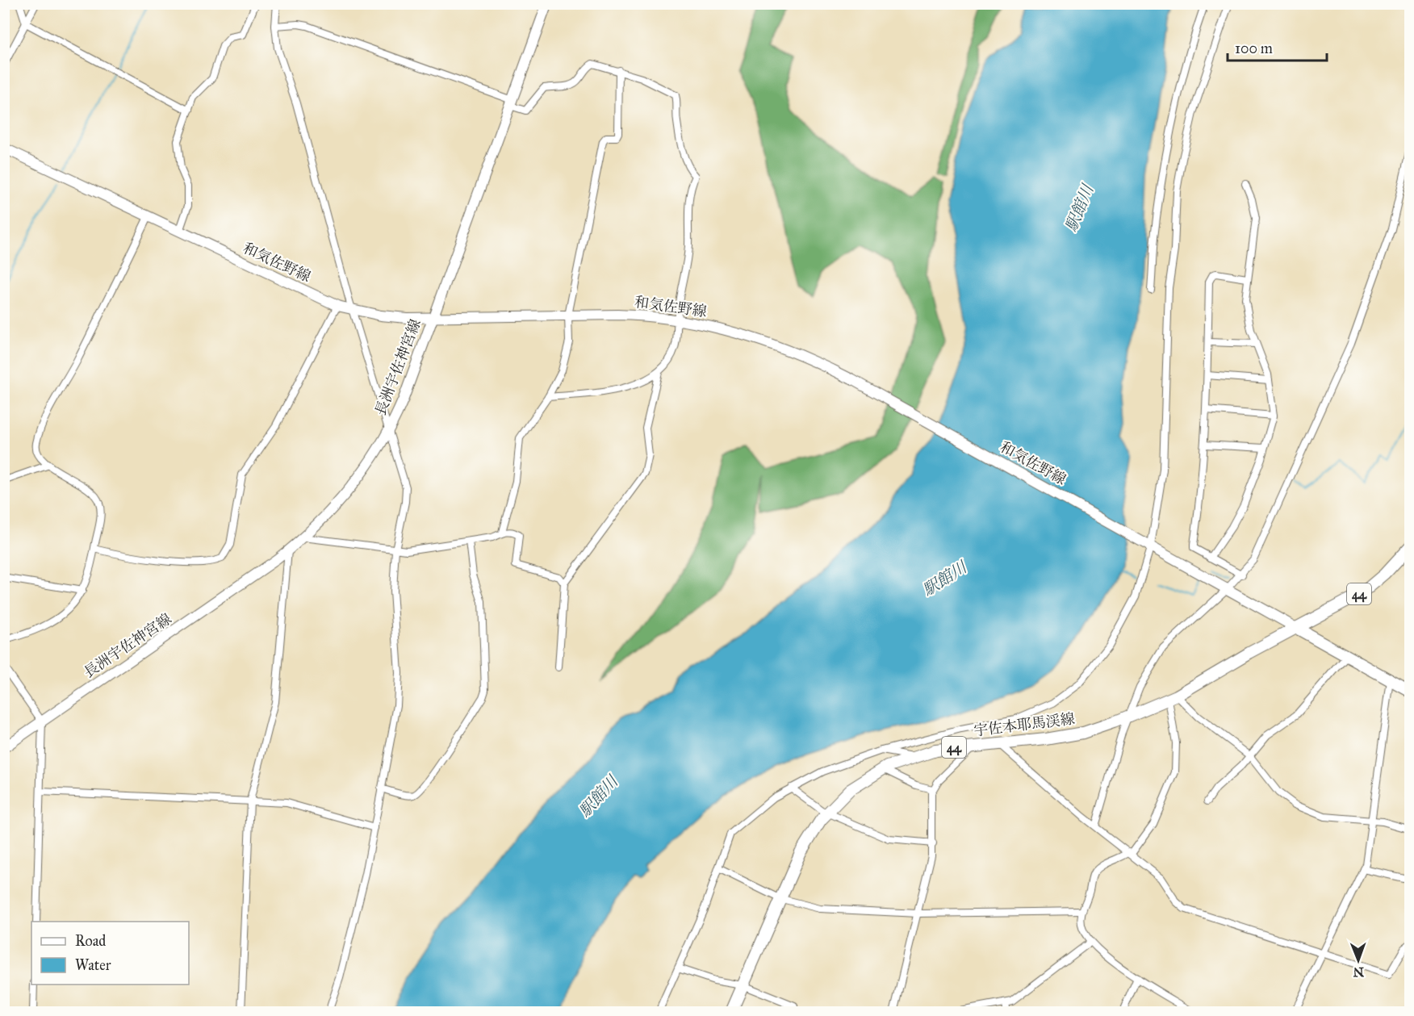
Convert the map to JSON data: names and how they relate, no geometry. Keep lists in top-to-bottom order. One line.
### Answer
{"streets":{"main road":["和気佐野線","長洲宇佐神宮線","44","宇佐本耶馬渓線"]},"crossings":[["和気佐野線","長洲宇佐神宮線"],["和気佐野線","宇佐本耶馬渓線"]],"water":["駅館川"],"legend":["Road","Water"],"scale_bar":"100 m","north":"bottom"}
